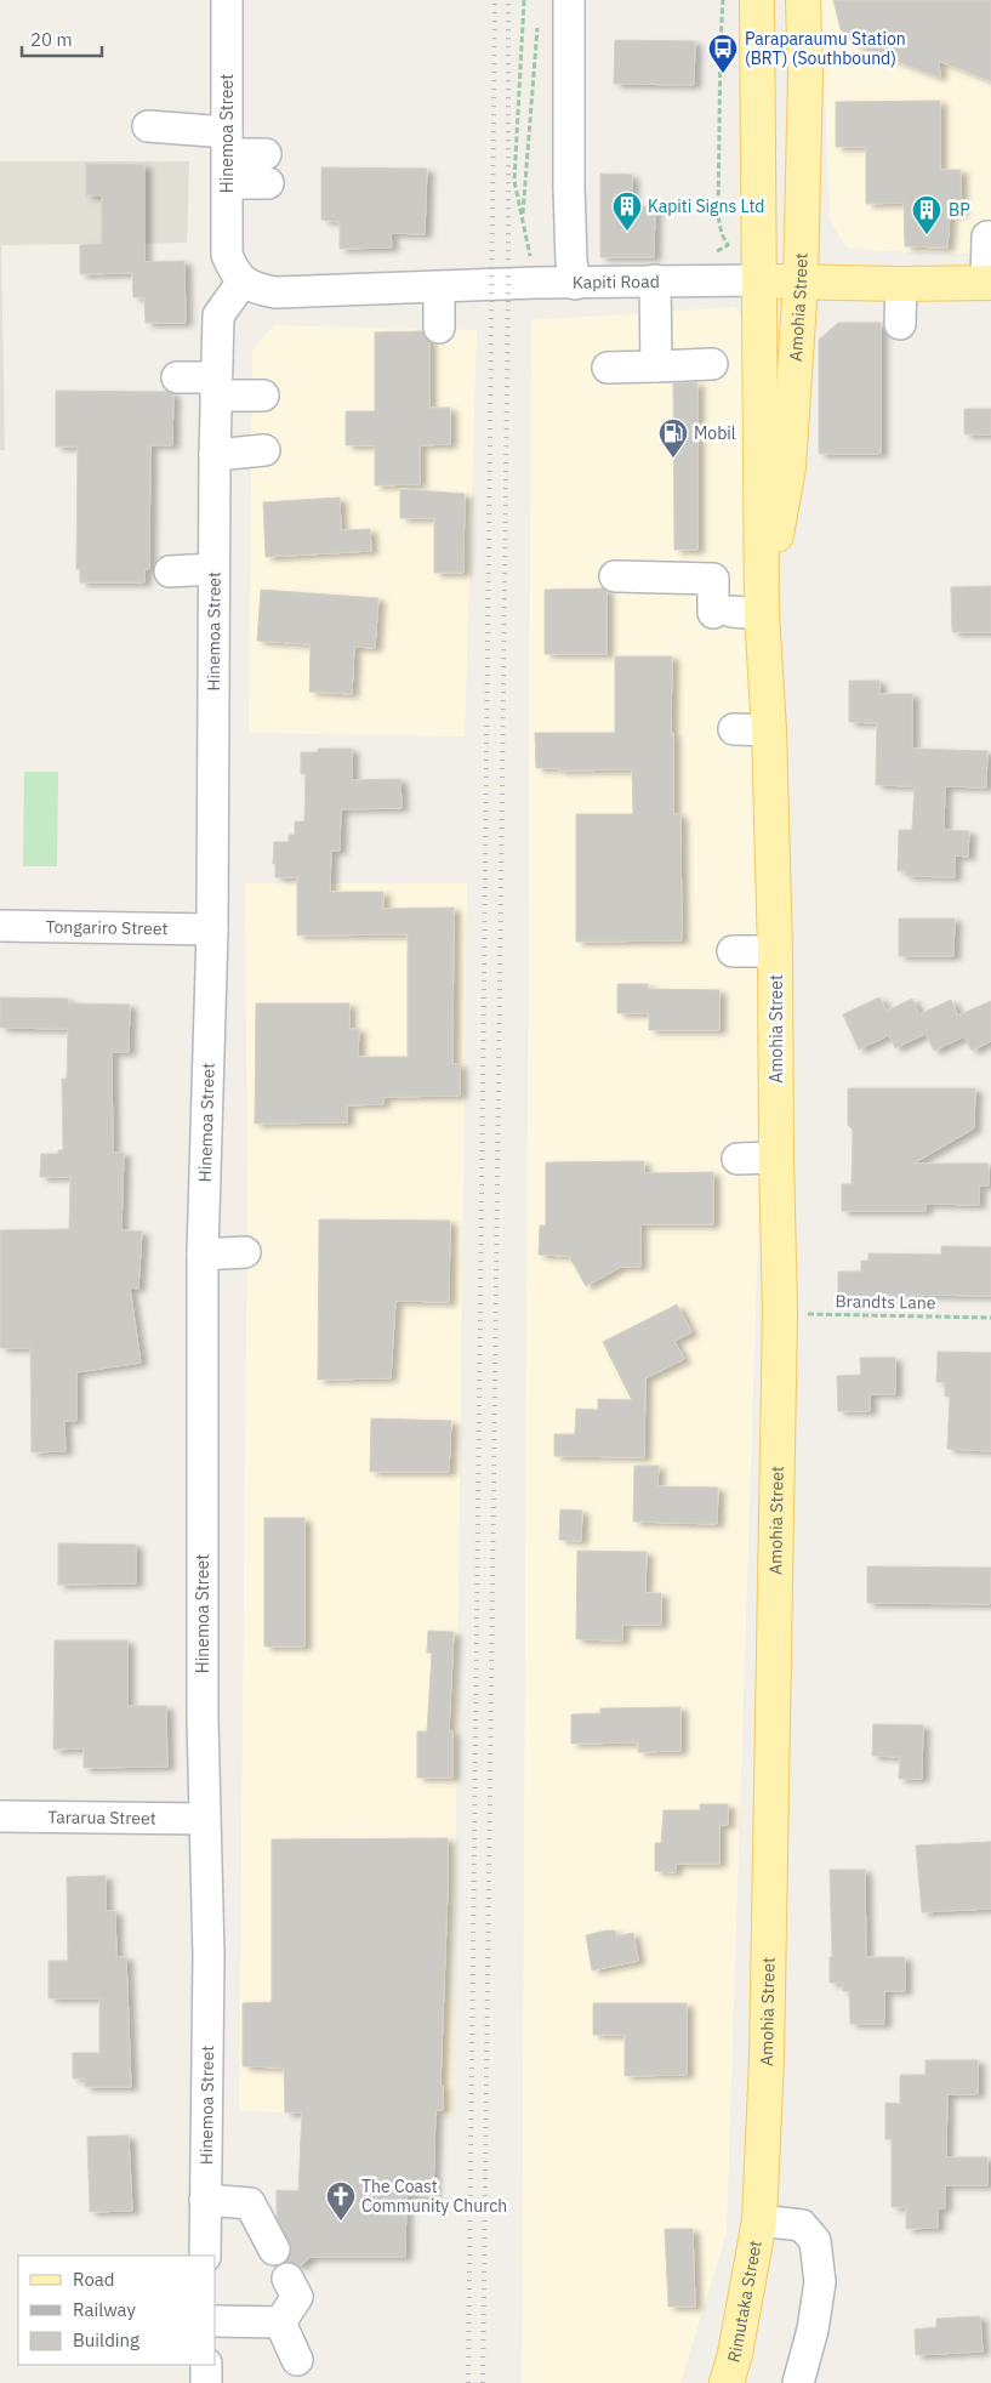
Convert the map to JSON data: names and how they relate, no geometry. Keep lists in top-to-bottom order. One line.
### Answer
{"streets":{"main road":["Kapiti Road","Amohia Street","Rimutaka Street"],"street":["Hinemoa Street","Tongariro Street","Tararua Street"],"path":["Brandts Lane"]},"crossings":[["Hinemoa Street","Kapiti Road"],["Hinemoa Street","Tongariro Street"],["Hinemoa Street","Tararua Street"],["Kapiti Road","Amohia Street"],["Amohia Street","Brandts Lane"],["Amohia Street","Rimutaka Street"]],"places":{"bus stop":["Paraparaumu Station (BRT) (Southbound)"],"building":["Kapiti Signs Ltd","BP"],"fuel station":["Mobil"],"church":["The Coast Community Church"]},"legend":["Road","Railway","Building"],"scale_bar":"20 m"}
